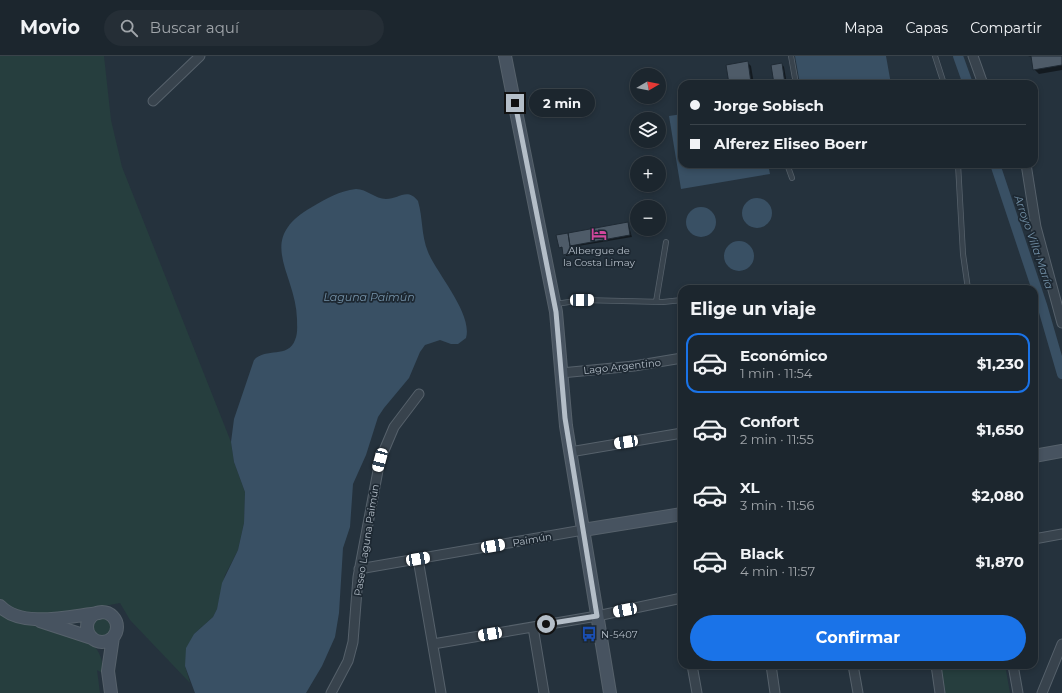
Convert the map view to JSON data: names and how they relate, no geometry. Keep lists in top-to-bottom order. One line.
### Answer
{"streets":{"street":["Lago Argentino","Paimún","Paseo Laguna Paimún"]},"crossings":[["Paimún","Paseo Laguna Paimún"]],"water":["Arroyo Villa María","Laguna Paimún"],"places":{"hotel":["Albergue de la Costa Limay"],"bus stop":["N-5407"]},"north":"right","page":{"header":"Movio","search":"Buscar aquí","nav":["Mapa","Capas","Compartir"],"map_buttons":["+","−"],"banner":["Jorge Sobisch","Alferez Eliseo Boerr"],"bubble":"2 min","heading":"Elige un viaje","list":[{"name":"Económico","note":"1 min · 11:54","value":"$1,230"},{"name":"Confort","note":"2 min · 11:55","value":"$1,650"},{"name":"XL","note":"3 min · 11:56","value":"$2,080"},{"name":"Black","note":"4 min · 11:57","value":"$1,870"}],"buttons":"Confirmar"}}
